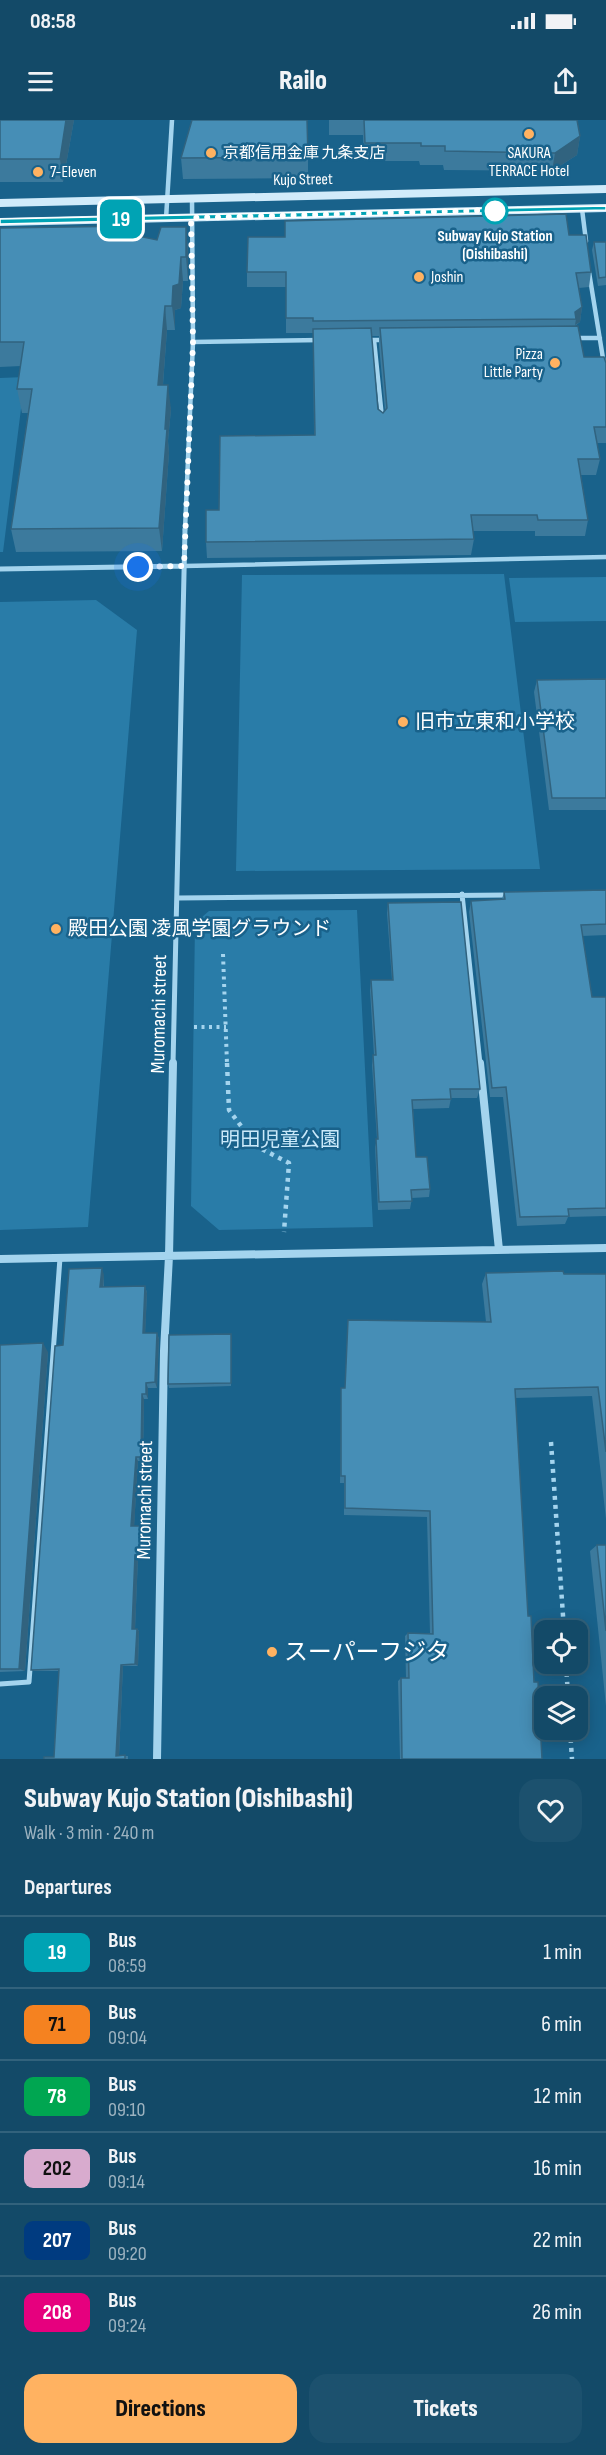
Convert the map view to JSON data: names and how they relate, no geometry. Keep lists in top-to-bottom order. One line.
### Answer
{"streets":{"main road":["Kujo Street"],"street":["Muromachi street"]},"crossings":[["Kujo Street","Muromachi street"]],"parks":["明田児童公園"],"places":["SAKURA TERRACE Hotel","京都信用金庫 九条支店","7-Eleven","Subway Kujo Station (Oishibashi)","Joshin","Pizza Little Party","旧市立東和小学校","殿田公園 凌風学園グラウンド","スーパーフジタ"],"lines":["bus line 19"],"page":{"status":"08:58","header":"Railo","on_map":"19","heading":[["Subway Kujo Station (Oishibashi)","Walk · 3 min · 240 m"],"Departures"],"list":[{"mark":"19","name":"Bus","note":"08:59","value":"1 min"},{"mark":"71","name":"Bus","note":"09:04","value":"6 min"},{"mark":"78","name":"Bus","note":"09:10","value":"12 min"},{"mark":"202","name":"Bus","note":"09:14","value":"16 min"},{"mark":"207","name":"Bus","note":"09:20","value":"22 min"},{"mark":"208","name":"Bus","note":"09:24","value":"26 min"}],"buttons":["Directions","Tickets"]}}
